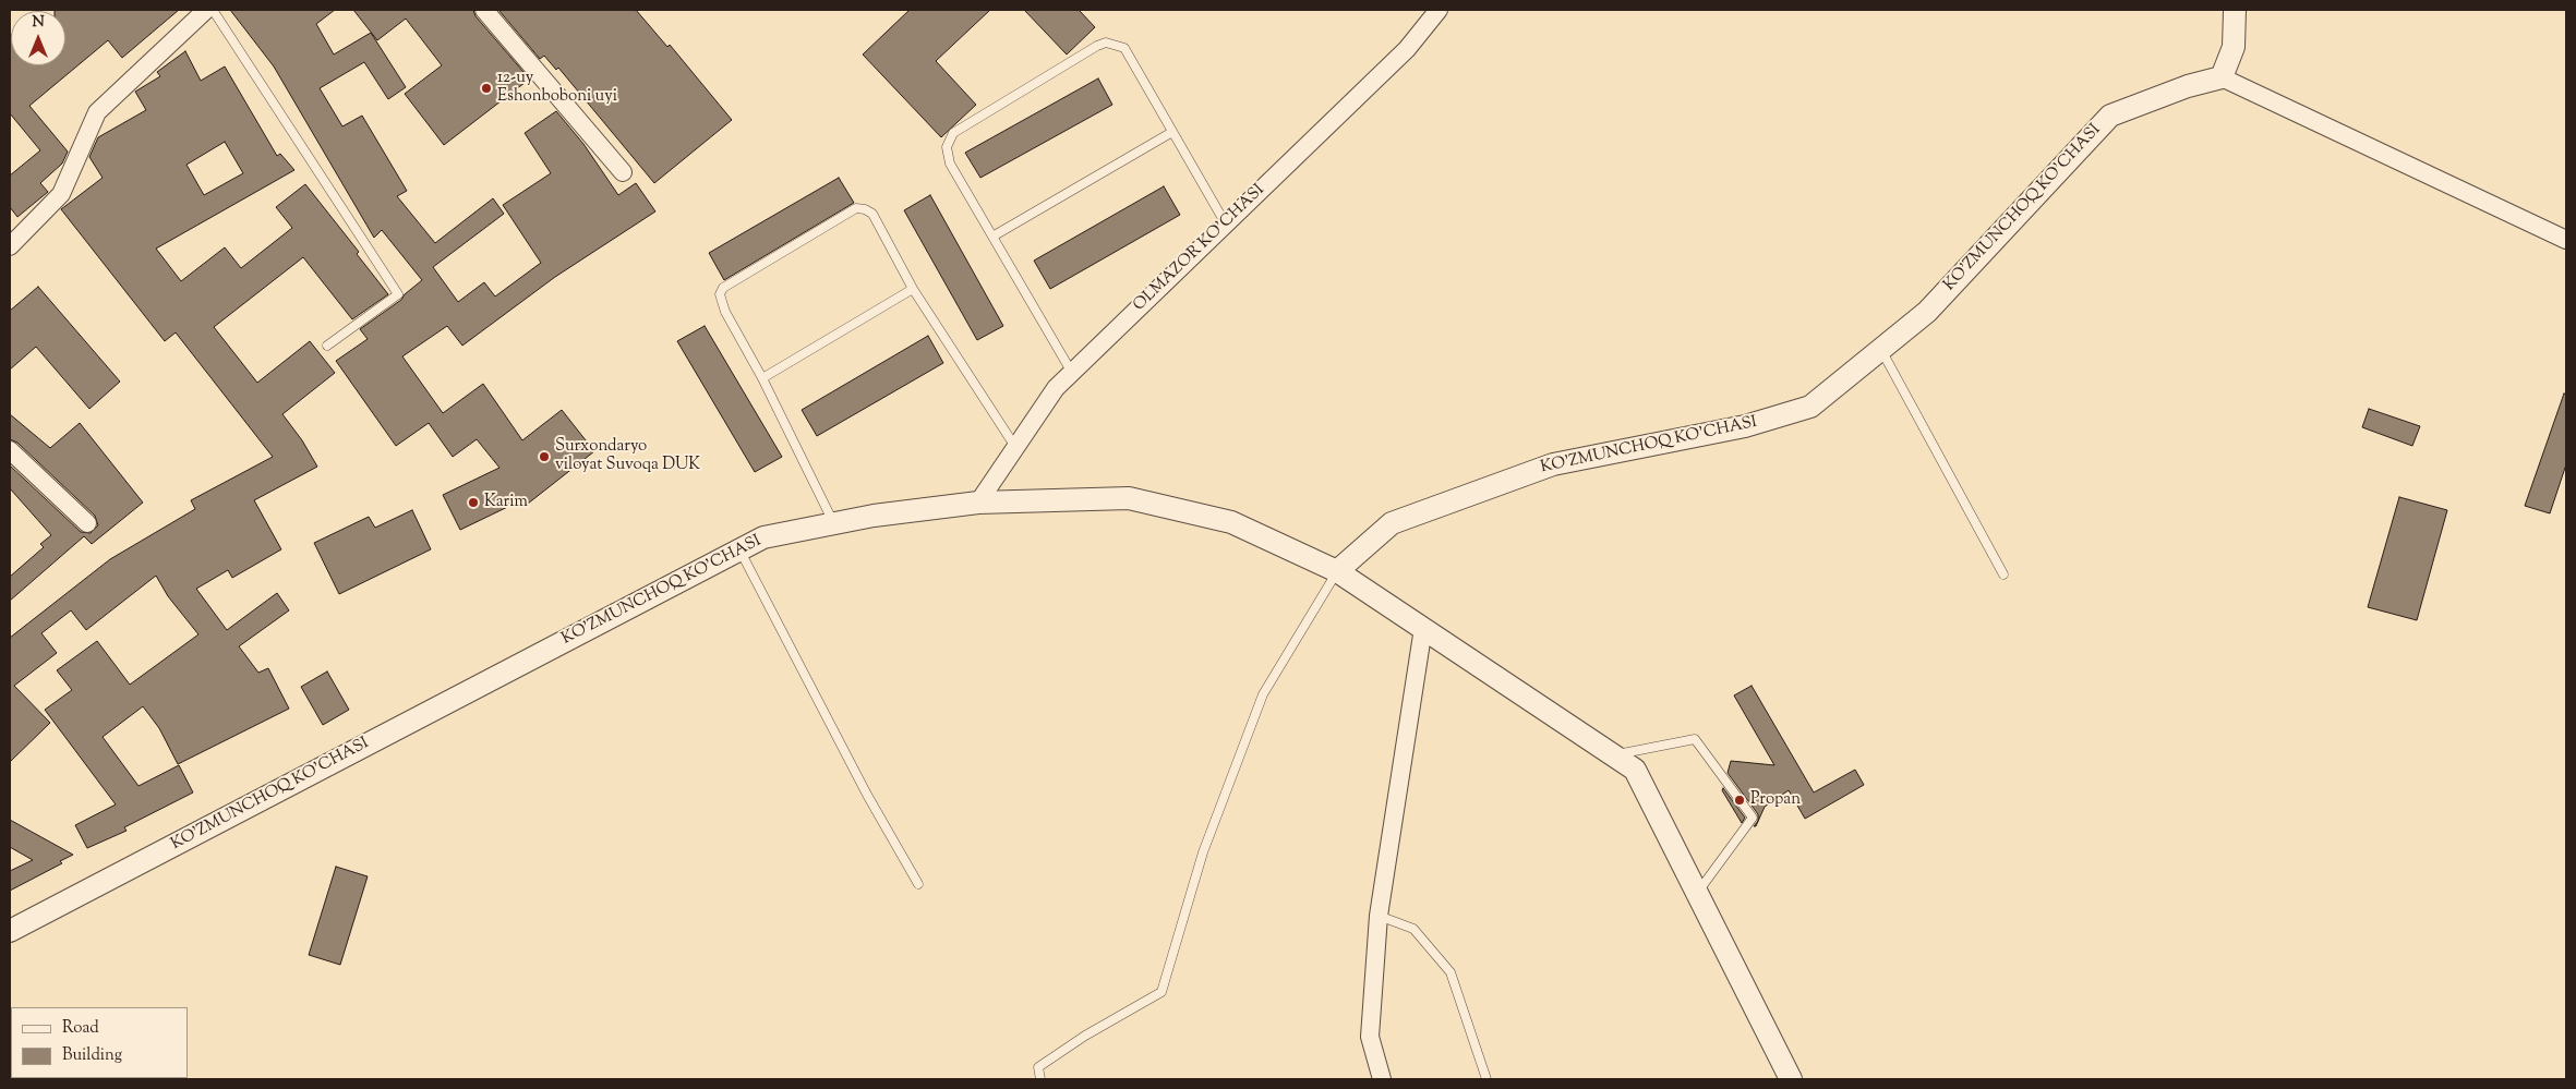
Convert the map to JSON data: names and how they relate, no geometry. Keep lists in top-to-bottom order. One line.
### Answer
{"streets":{"street":["KO'ZMUNCHOQ KO'CHASI","OLMAZOR KO'CHASI"]},"crossings":[["KO'ZMUNCHOQ KO'CHASI","OLMAZOR KO'CHASI"]],"places":["12-uy Eshonboboni uyi","Surxondaryo viloyat Suvoqa DUK","Karim","Propan"],"legend":["Road","Building"],"north":"top"}
